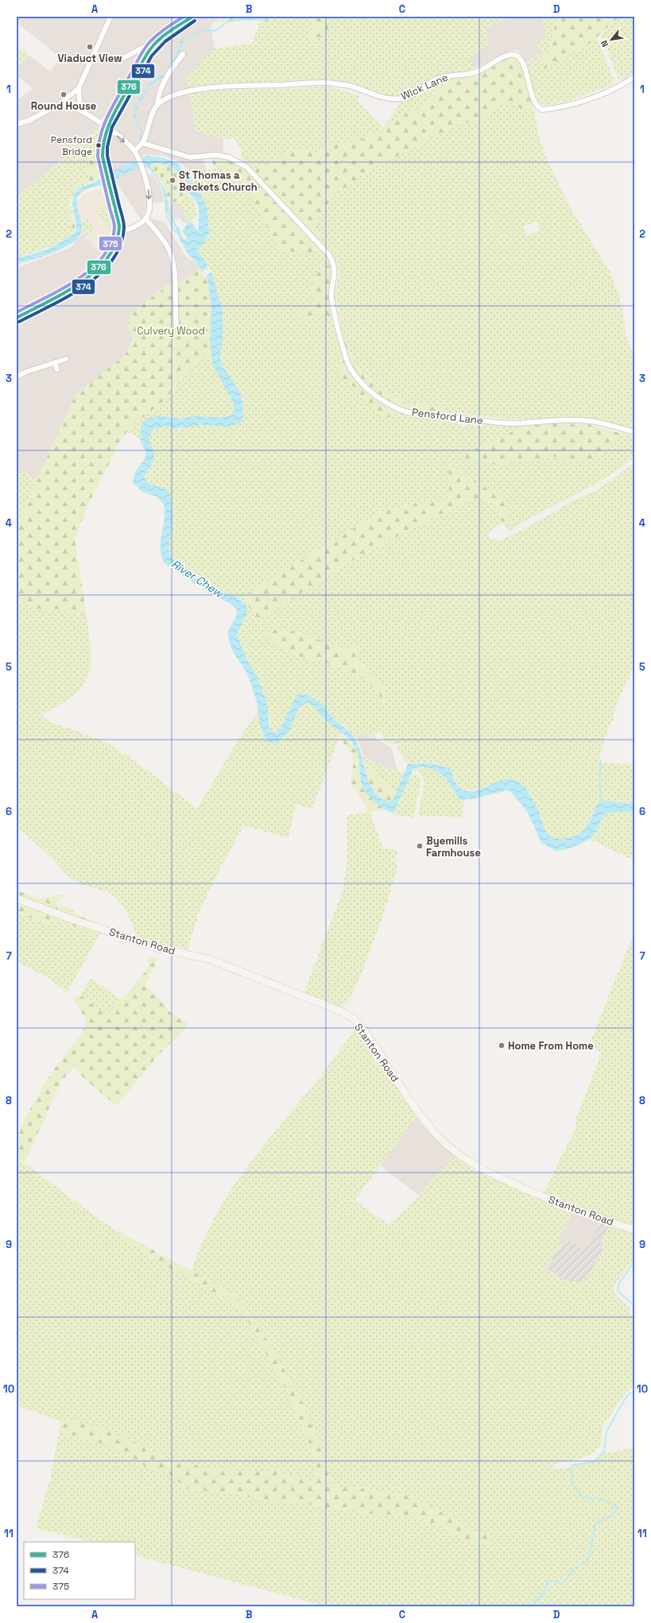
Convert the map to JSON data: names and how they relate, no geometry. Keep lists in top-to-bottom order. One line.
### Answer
{"streets":{"main road":["Stanton Road"],"street":["Wick Lane","Pensford Lane"]},"water":["River Chew"],"parks":["Culvery Wood"],"places":["Viaduct View","Round House","Pensford Bridge","St Thomas a Beckets Church","Byemills Farmhouse","Home From Home"],"lines":["transit line 376","transit line 375","transit line 374"],"legend":["376","374","375"],"north":"bottom left","grid":{"columns":["A","B","C","D"],"rows":["1","2","3","4","5","6","7","8","9","10","11"]}}
